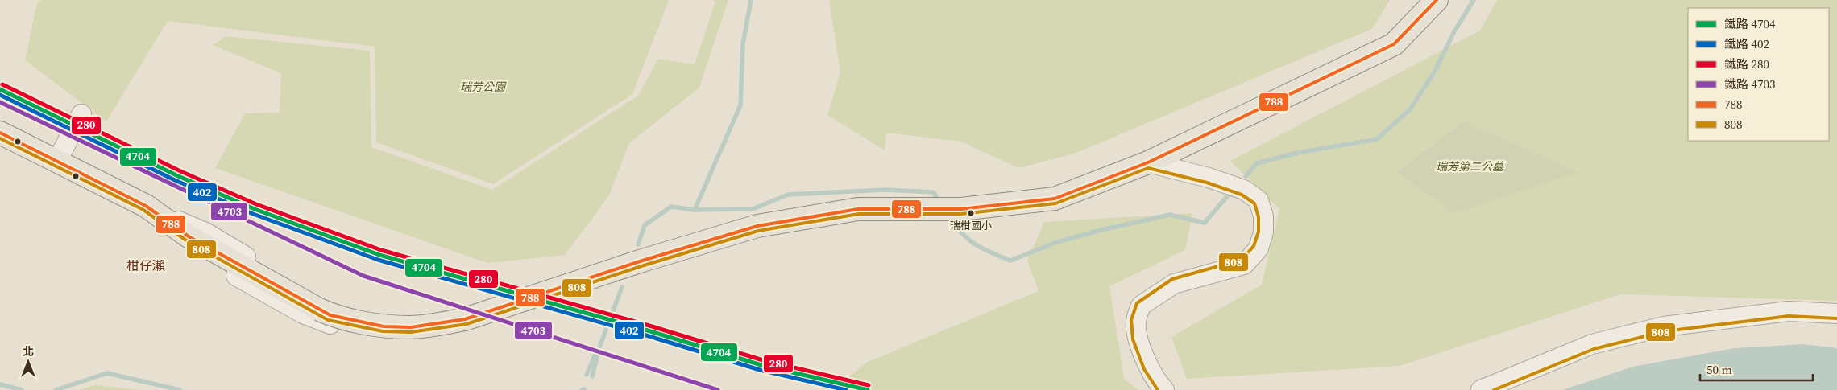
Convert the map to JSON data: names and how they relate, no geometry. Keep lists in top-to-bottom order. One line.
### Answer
{"districts":["柑仔瀨"],"parks":["瑞芳公園","瑞芳第二公墓"],"places":["瑞柑國小"],"lines":["transit line 788","rail line 280","rail line 4704","rail line 402","rail line 4703","transit line 808"],"legend":["鐵路 4704","鐵路 402","鐵路 280","鐵路 4703","788","808"],"scale_bar":"50 m","north":"top"}
